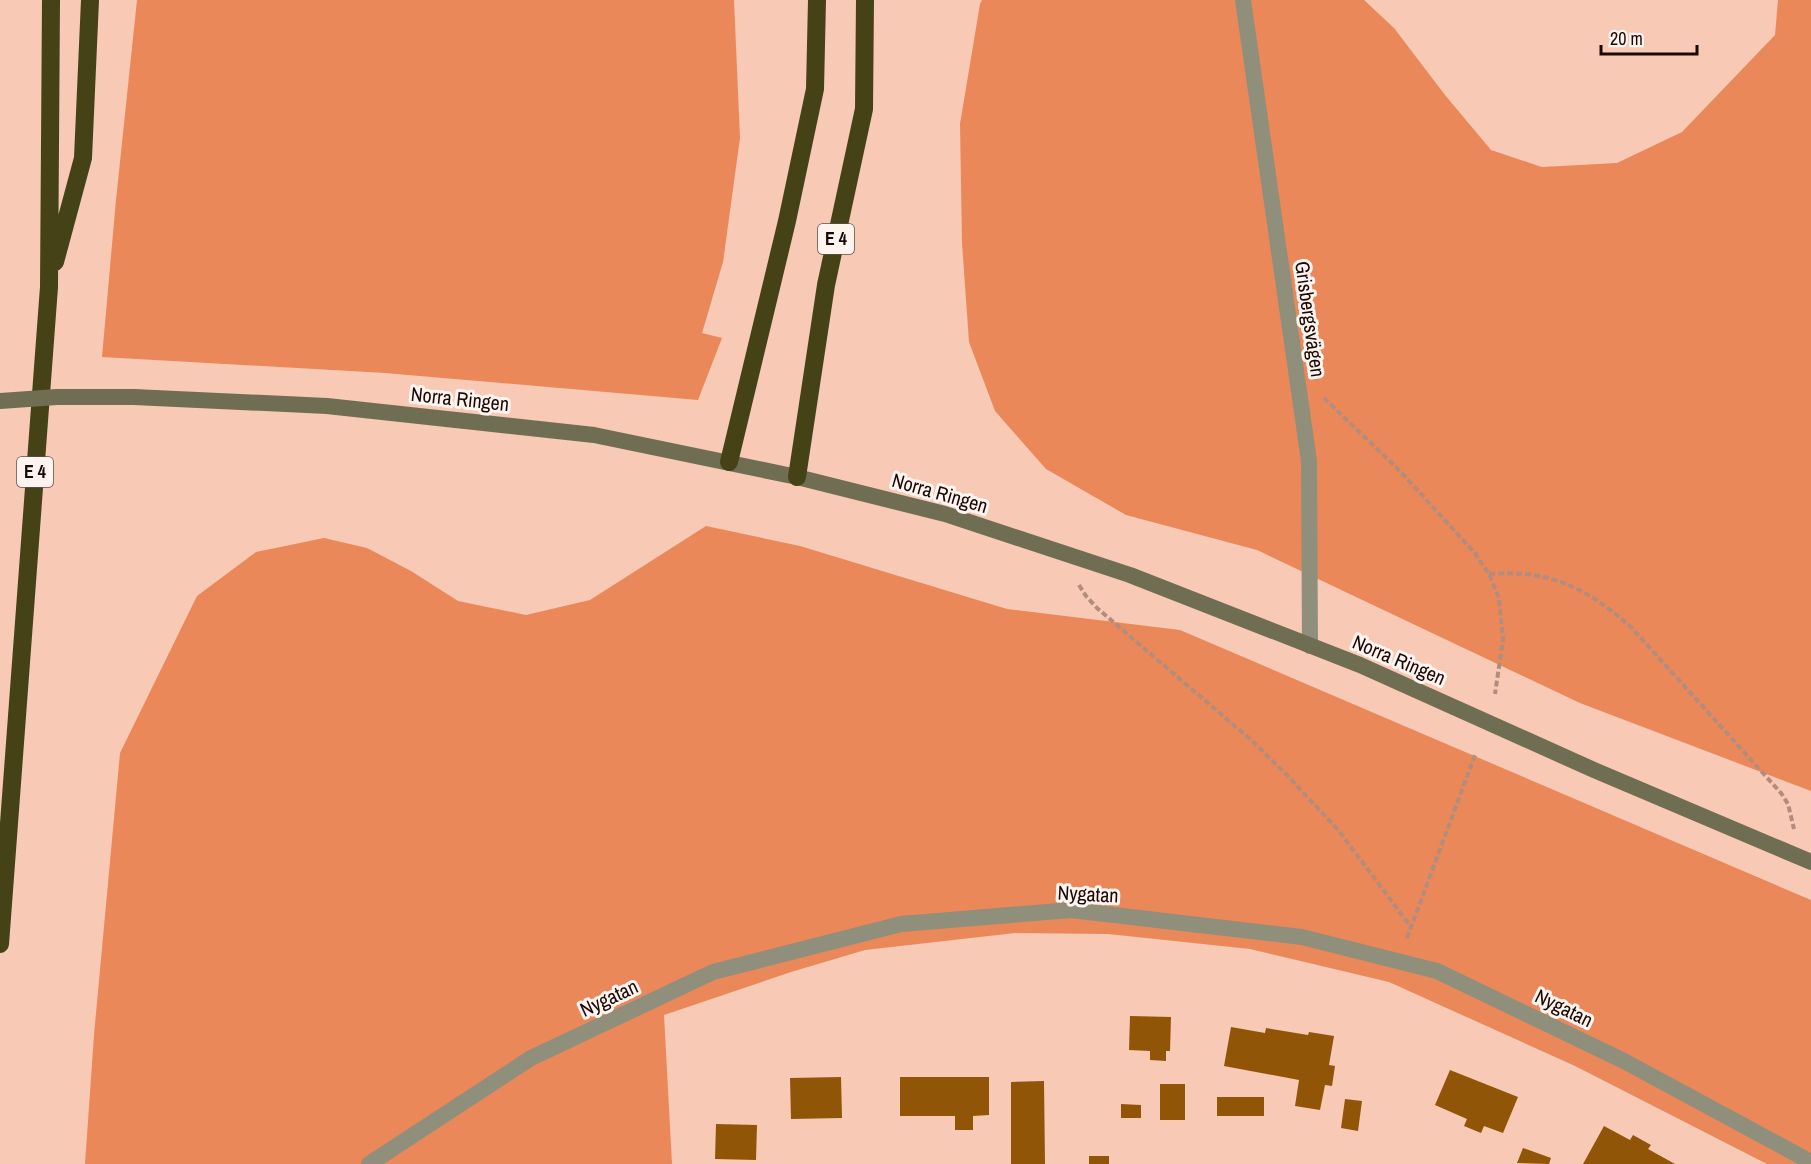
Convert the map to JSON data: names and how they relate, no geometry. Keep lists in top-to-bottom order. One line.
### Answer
{"streets":{"highway":["E 4"],"main road":["Norra Ringen"],"street":["Grisbergsvägen","Nygatan"]},"crossings":[["E 4","Norra Ringen"],["Grisbergsvägen","Norra Ringen"]],"scale_bar":"20 m"}
